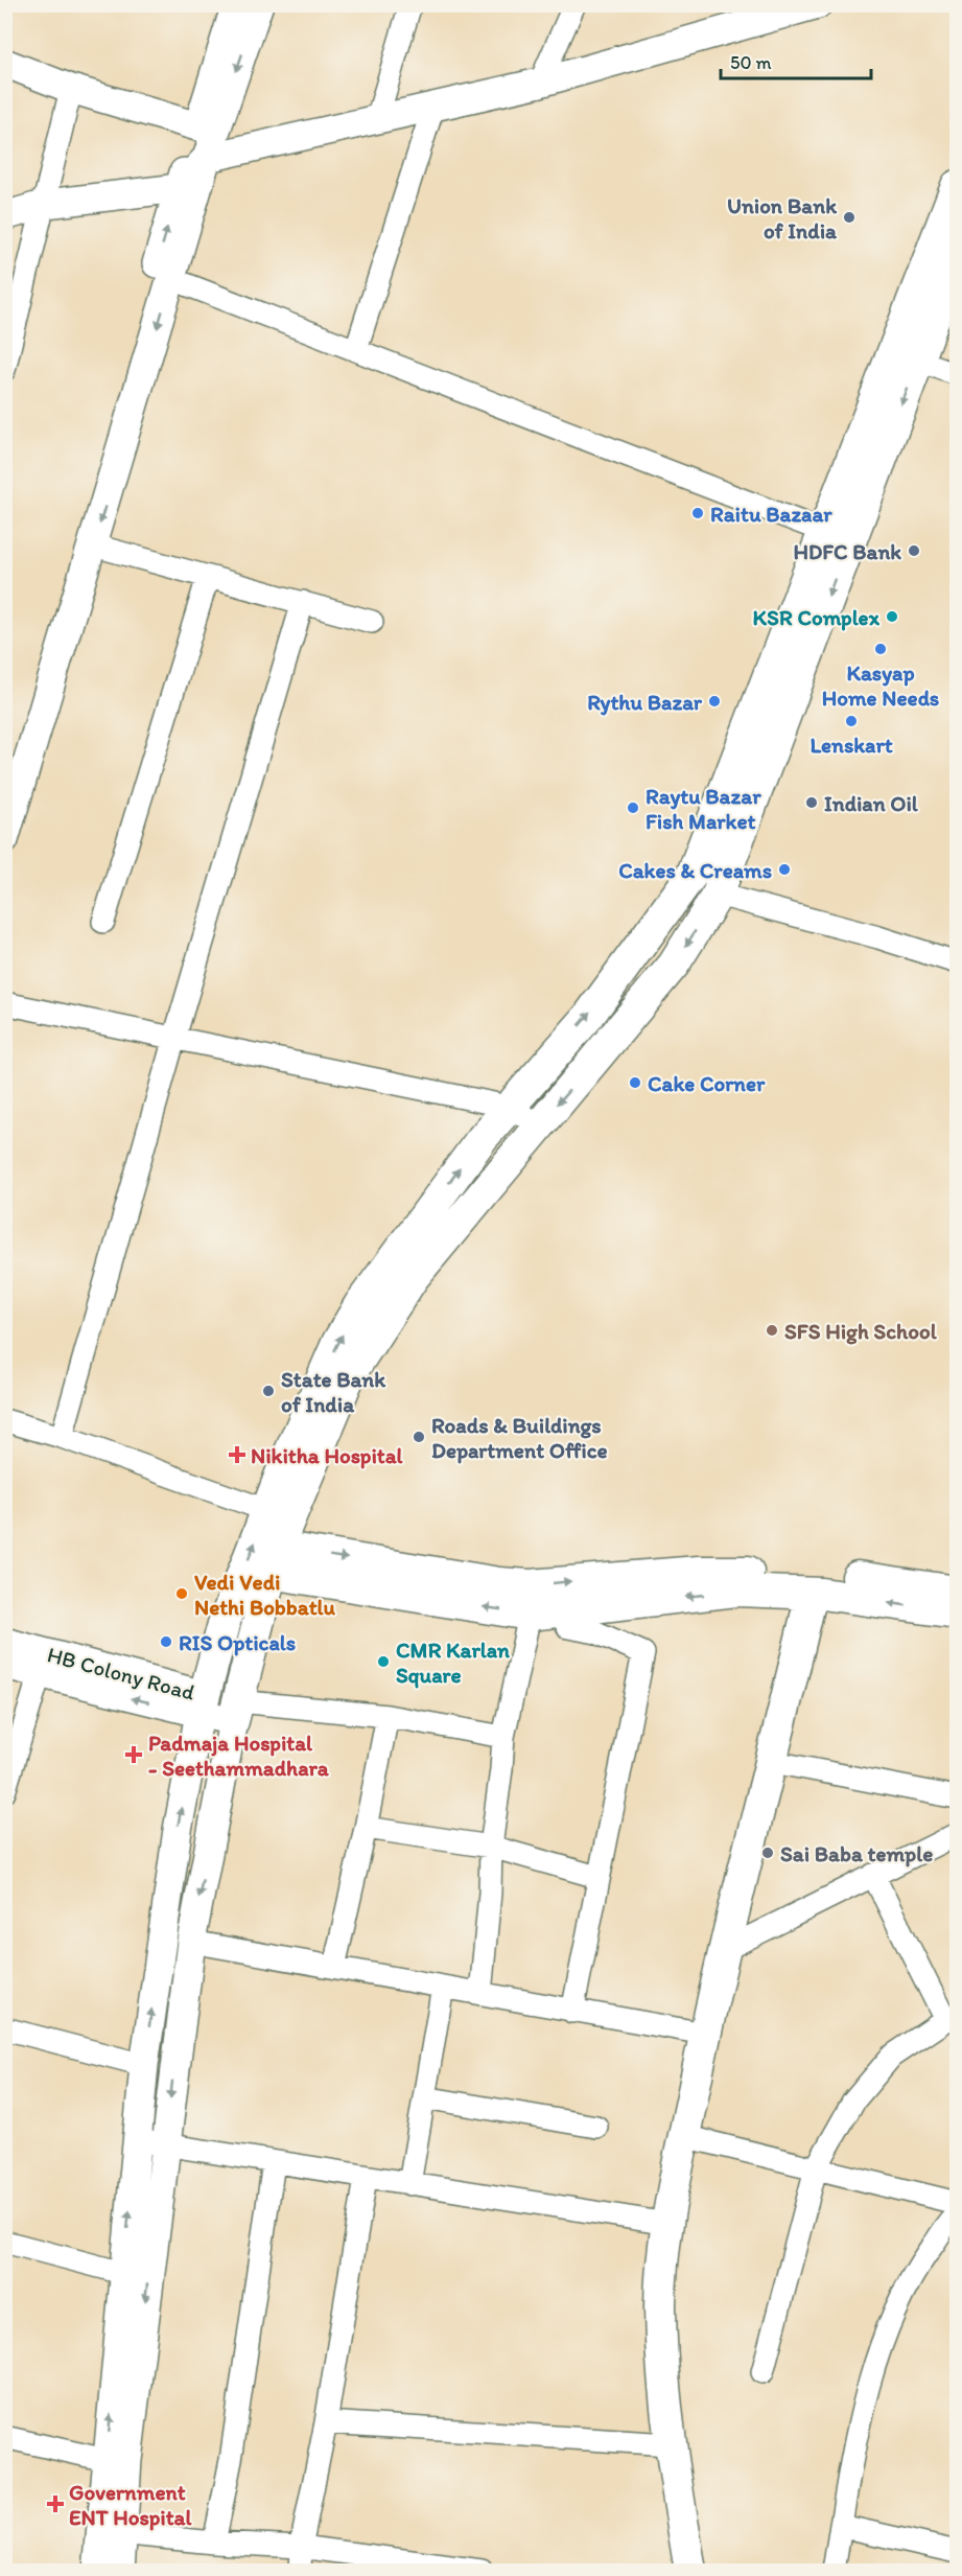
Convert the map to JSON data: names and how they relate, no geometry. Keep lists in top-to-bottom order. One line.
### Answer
{"streets":{"street":["HB Colony Road"]},"places":{"other":["Union Bank of India","Raitu Bazaar","HDFC Bank","KSR Complex","Kasyap Home Needs","Rythu Bazar","Lenskart","Indian Oil","Raytu Bazar Fish Market","Cakes & Creams","Cake Corner","SFS High School","State Bank of India","Roads & Buildings Department Office","Vedi Vedi Nethi Bobbatlu","RIS Opticals","CMR Karlan Square","Sai Baba temple"],"health":["Nikitha Hospital","Padmaja Hospital - Seethammadhara","Government ENT Hospital"]},"scale_bar":"50 m"}
